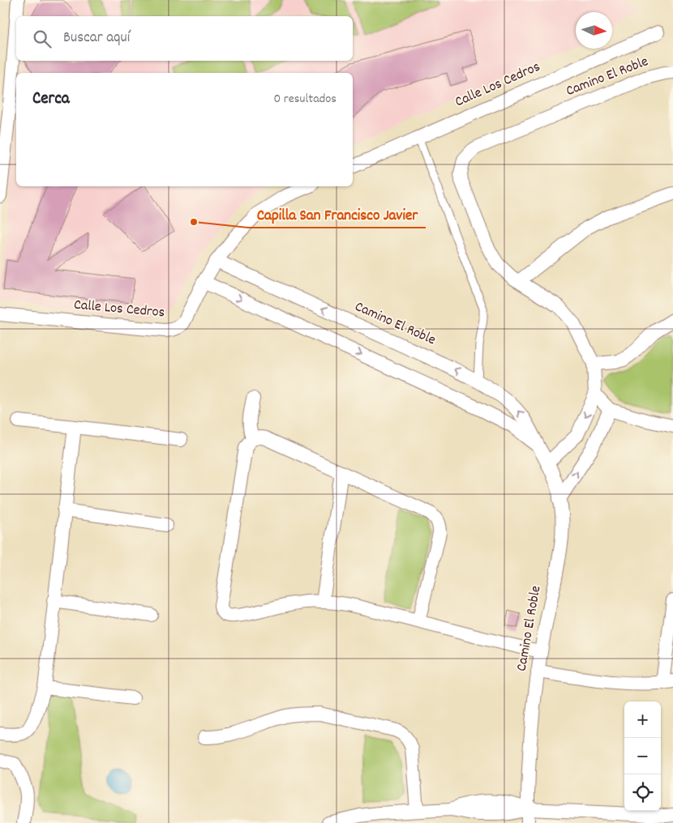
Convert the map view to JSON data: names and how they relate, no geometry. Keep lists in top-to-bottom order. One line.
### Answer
{"streets":{"street":["Camino El Roble","Calle Los Cedros"]},"crossings":[["Camino El Roble","Calle Los Cedros"]],"places":["Capilla San Francisco Javier"],"north":"right","page":{"search":"Buscar aquí","heading":["Cerca","0 resultados"],"map_buttons":["+","−"]}}
